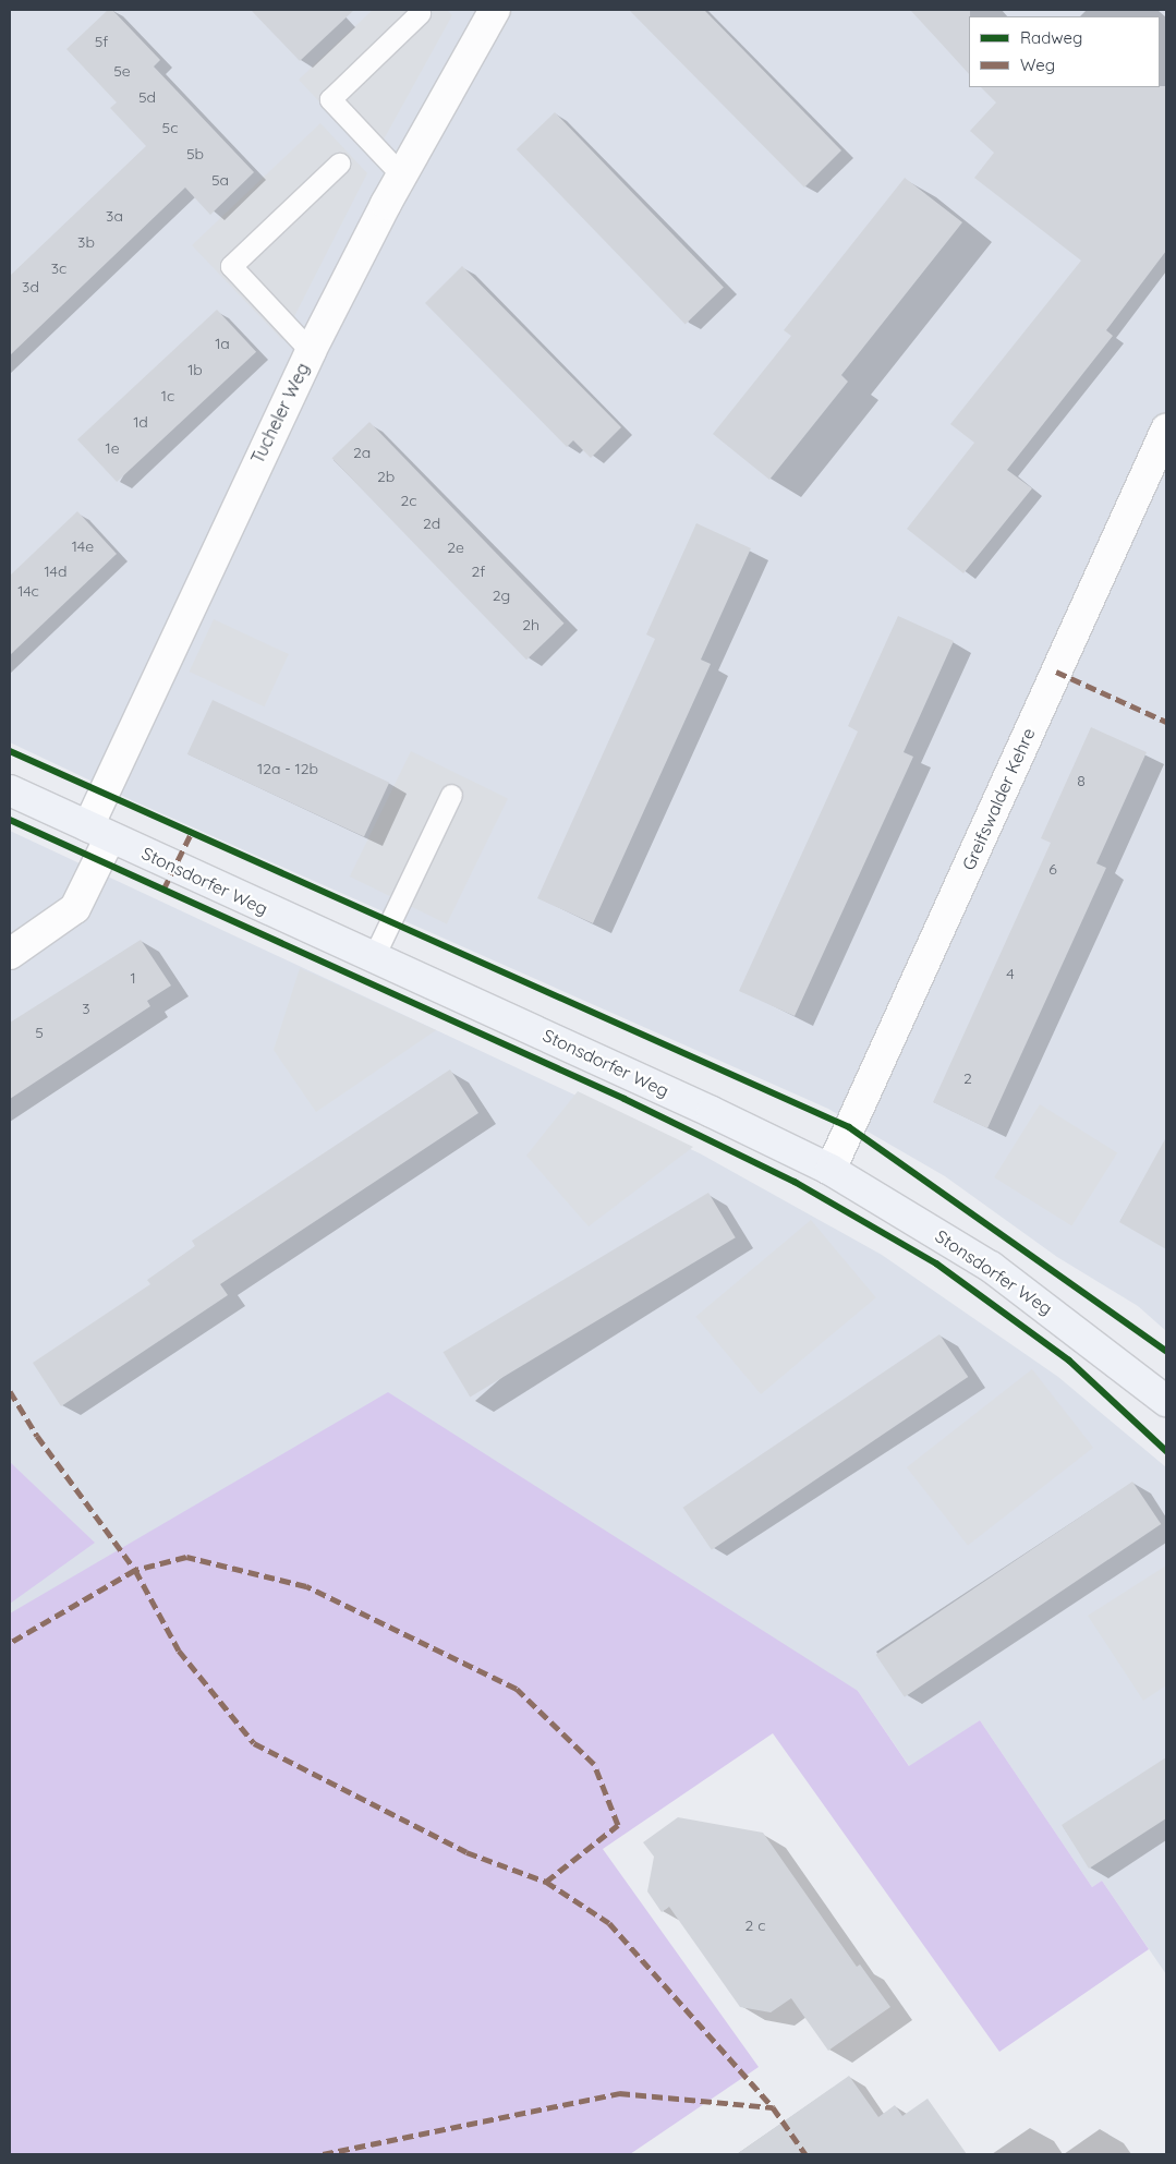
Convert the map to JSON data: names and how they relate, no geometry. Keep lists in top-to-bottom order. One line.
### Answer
{"streets":{"main road":["Stonsdorfer Weg"],"street":["Tucheler Weg","Greifswalder Kehre"]},"crossings":[["Tucheler Weg","Stonsdorfer Weg"],["Greifswalder Kehre","Stonsdorfer Weg"]],"house_numbers":["5f","5e","5d","5c","5b","5a","3a","3b","3c","3d","1a","1b","1c","1d","1e","2a","2b","2c","2d","14e","2e","14d","2f","14c","2g","2h","12a - 12b","8","6","4","1","3","5","2","2 c"],"legend":["Radweg","Weg"]}
